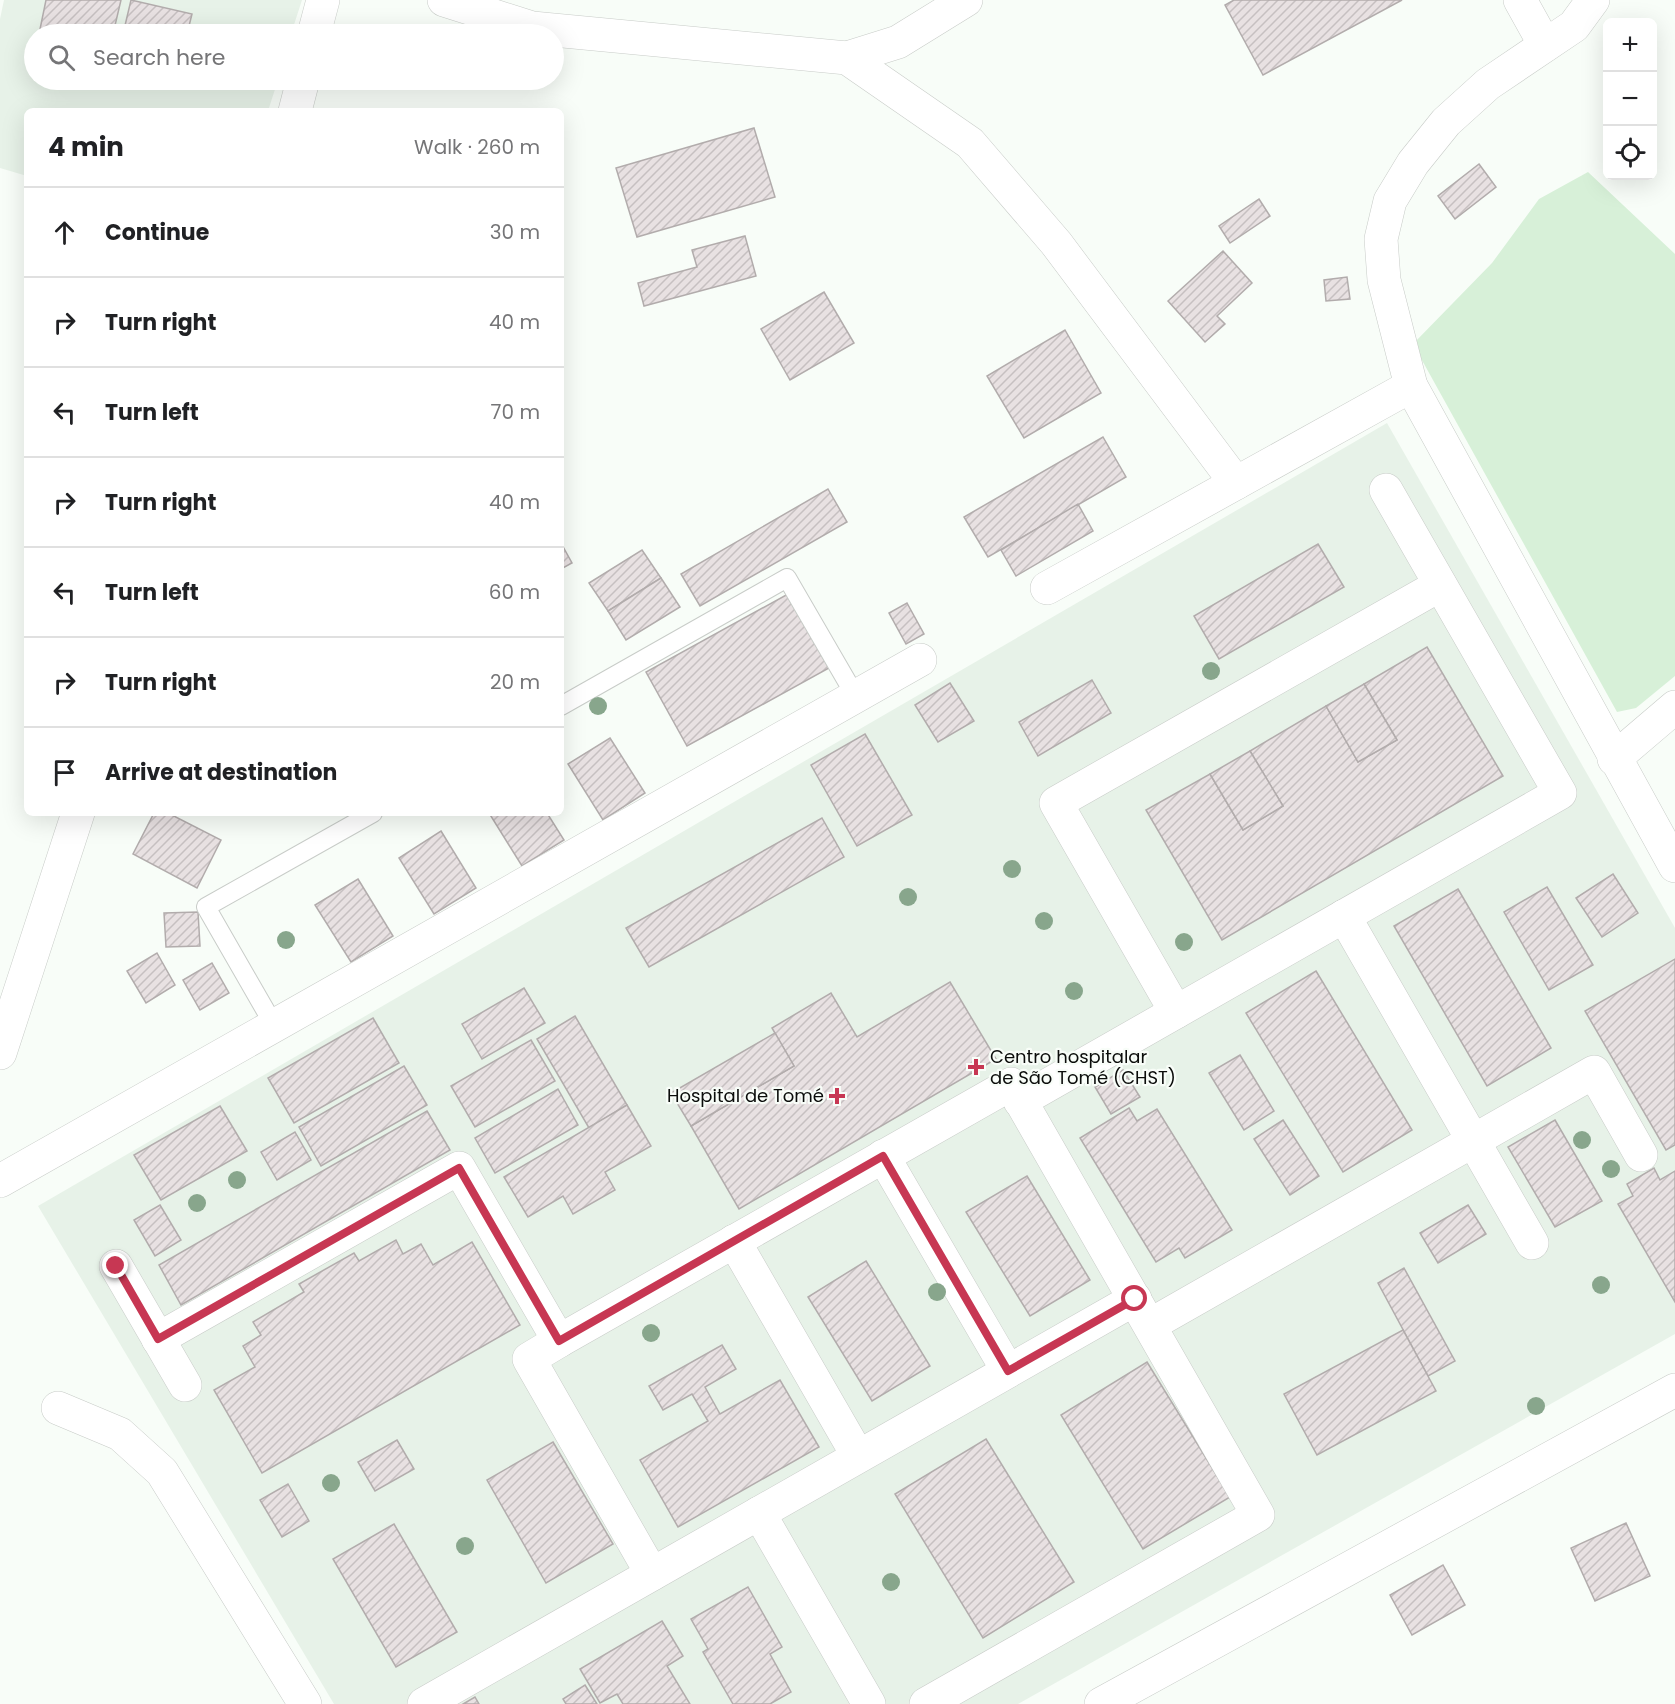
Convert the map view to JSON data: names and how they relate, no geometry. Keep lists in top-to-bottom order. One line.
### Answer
{"places":{"health":["Centro hospitalar de São Tomé (CHST)","Hospital de Tomé"]},"page":{"map_buttons":["+","−"],"search":"Search here","heading":["4 min","Walk · 260 m"],"list":[["Continue","30 m"],["Turn right","40 m"],["Turn left","70 m"],["Turn right","40 m"],["Turn left","60 m"],["Turn right","20 m"],"Arrive at destination"]}}
